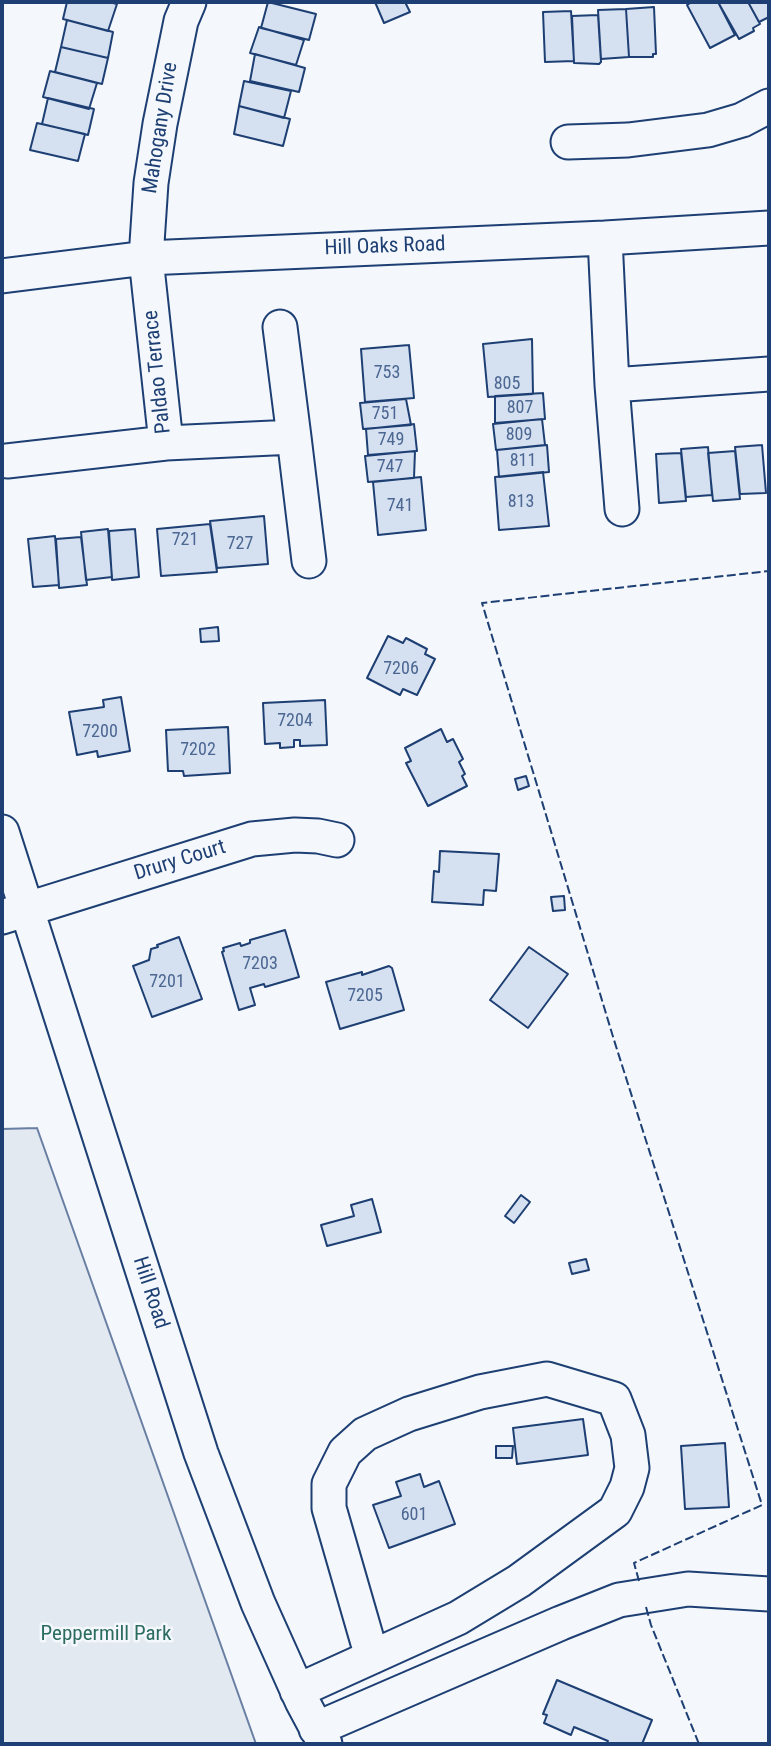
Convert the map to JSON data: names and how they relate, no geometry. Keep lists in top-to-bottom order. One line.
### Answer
{"streets":{"street":["Mahogany Drive","Hill Oaks Road","Paldao Terrace","Drury Court","Hill Road"]},"crossings":[["Mahogany Drive","Hill Oaks Road"],["Mahogany Drive","Paldao Terrace"],["Hill Oaks Road","Paldao Terrace"],["Drury Court","Hill Road"]],"parks":["Peppermill Park"],"house_numbers":["753","805","807","751","809","749","811","747","813","741","721","727","7206","7204","7200","7202","7203","7201","7205","601"]}
